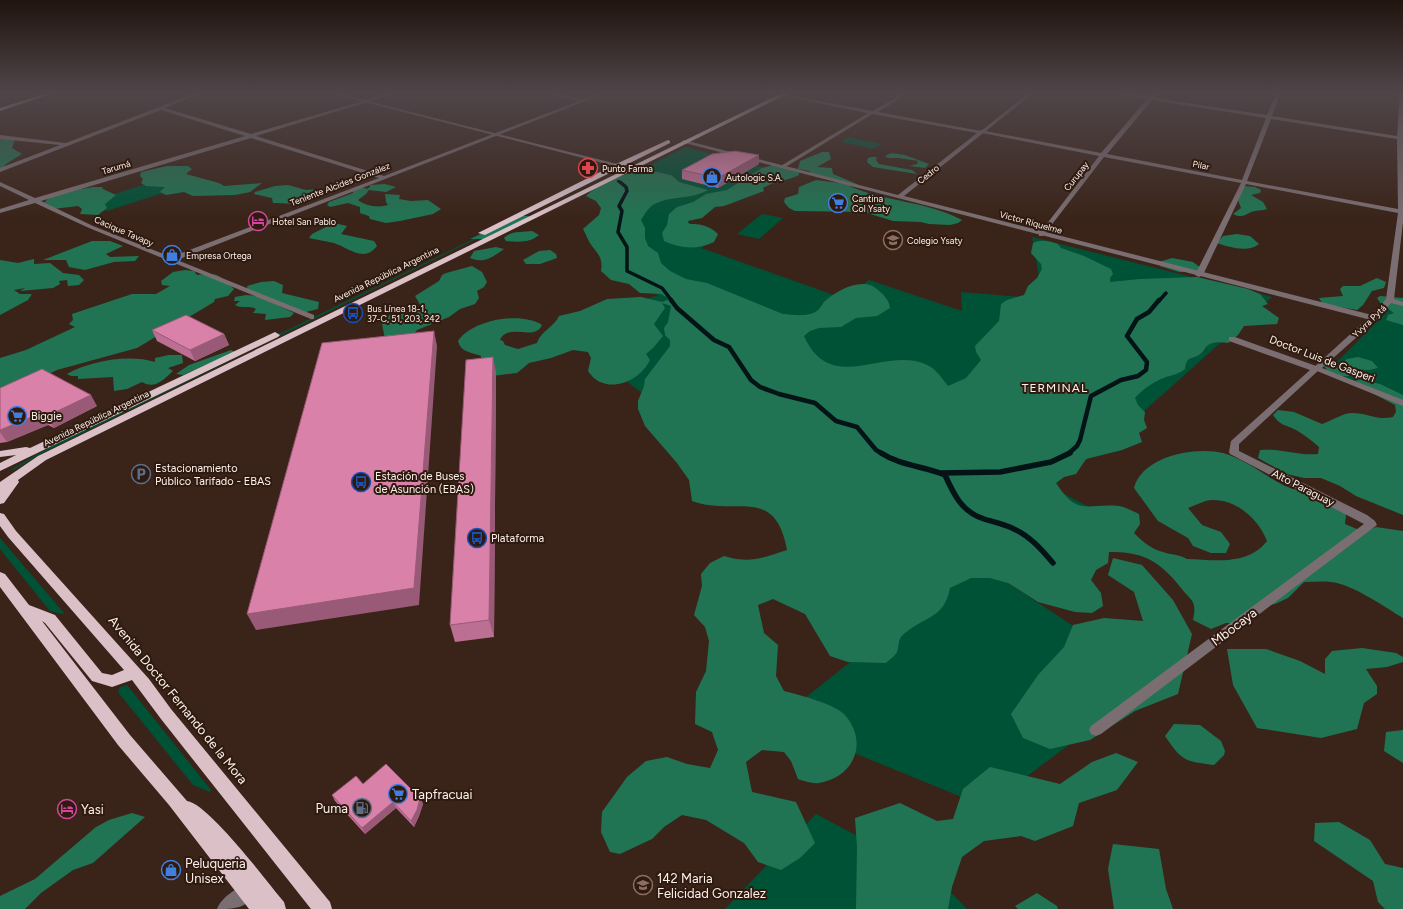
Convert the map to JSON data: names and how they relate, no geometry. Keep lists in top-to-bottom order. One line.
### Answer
{"streets":{"highway":["Avenida República Argentina","Avenida Doctor Fernando de la Mora"],"street":["Pilar","Tarumá","Cedro","Curupay","Teniente Alcides González","Victor Riquelme","Cacique Tavapy","Yvyra Pytá","Doctor Luis de Gasperi","Alto Paraguay","Mbocaya"]},"crossings":[["Pilar","Curupay"],["Pilar","Yvyra Pytá"],["Tarumá","Cacique Tavapy"],["Cedro","Victor Riquelme"],["Curupay","Victor Riquelme"],["Teniente Alcides González","Cacique Tavapy"],["Victor Riquelme","Avenida República Argentina"],["Victor Riquelme","Yvyra Pytá"],["Cacique Tavapy","Avenida República Argentina"],["Yvyra Pytá","Doctor Luis de Gasperi"],["Yvyra Pytá","Alto Paraguay"],["Alto Paraguay","Mbocaya"]],"districts":["TERMINAL"],"places":{"pharmacy":["Punto Farma"],"shop":["Autologic S.A.","Empresa Ortega","Peluqueria Unisex"],"supermarket":["Cantina Col Ysaty","Biggie","Tapfracuai"],"hotel":["Hotel San Pablo","Yasi"],"school or university":["Colegio Ysaty","142 Maria Felicidad Gonzalez"],"bus stop":["Bus Línea 18-1, 37-C, 51, 203, 242","Estación de Buses de Asunción (EBAS)","Plataforma"],"parking":["Estacionamiento Público Tarifado - EBAS"],"fuel station":["Puma"]}}
